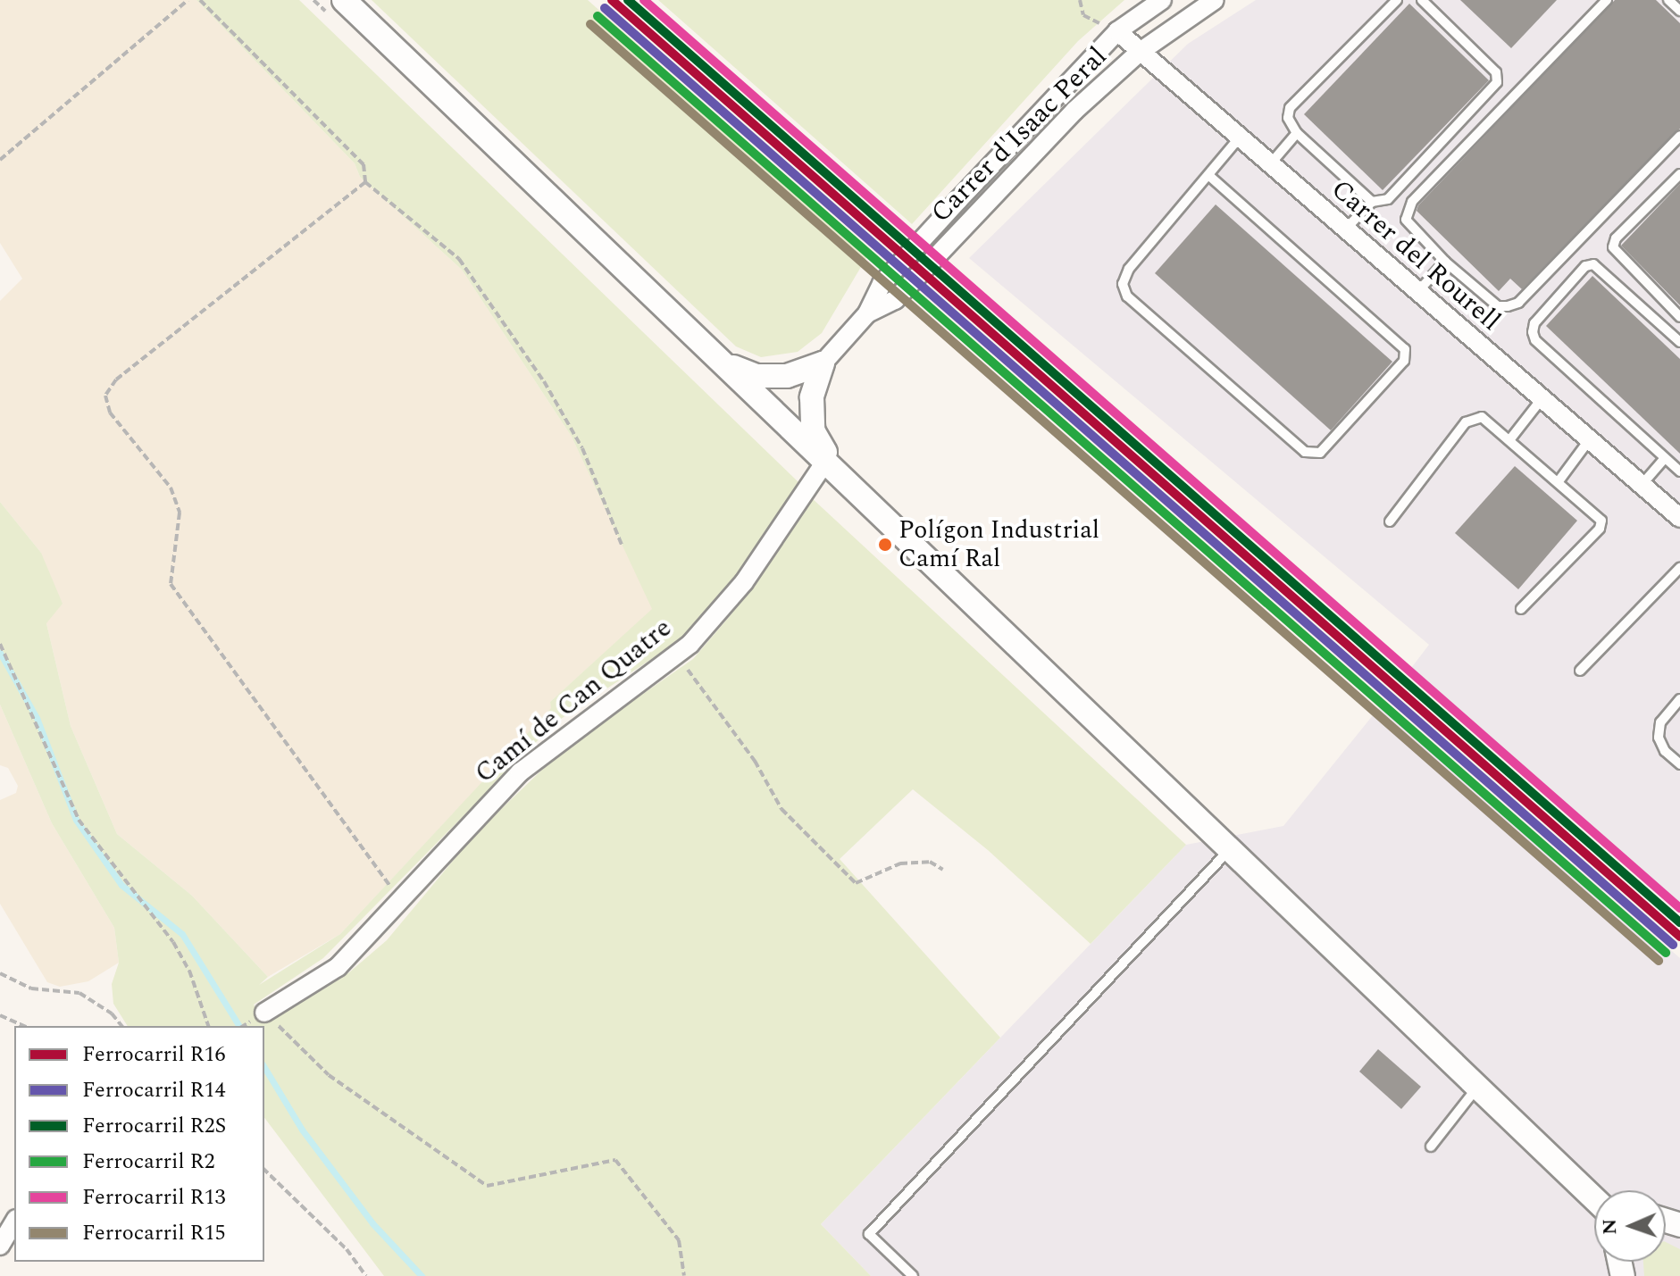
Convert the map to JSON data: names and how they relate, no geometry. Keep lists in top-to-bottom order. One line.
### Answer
{"streets":{"street":["Carrer d'Isaac Peral","Carrer del Rourell","Camí de Can Quatre"]},"crossings":[["Carrer d'Isaac Peral","Carrer del Rourell"]],"places":["Polígon Industrial Camí Ral"],"lines":["rail line R16","rail line R2S","rail line R13","rail line R14","rail line R2","rail line R15"],"legend":["Ferrocarril R16","Ferrocarril R14","Ferrocarril R2S","Ferrocarril R2","Ferrocarril R13","Ferrocarril R15"],"north":"left"}
